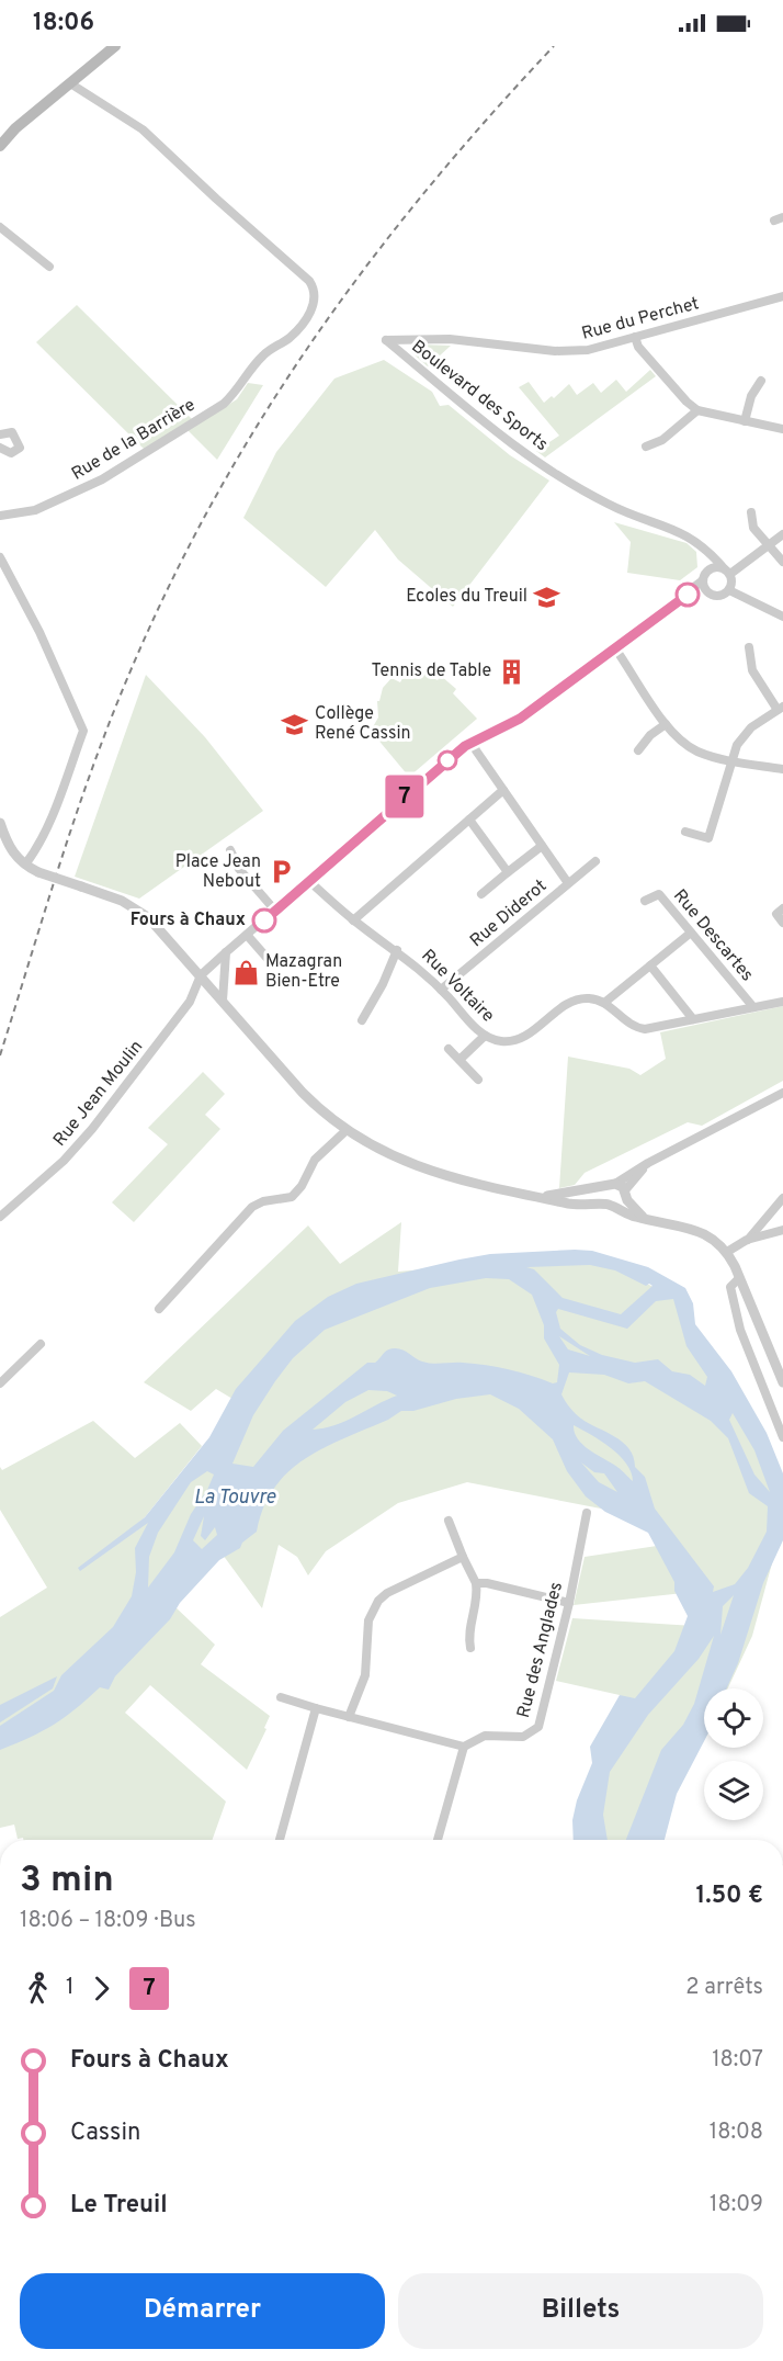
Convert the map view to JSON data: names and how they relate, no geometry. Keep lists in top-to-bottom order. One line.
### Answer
{"streets":{"street":["Rue du Perchet","Boulevard des Sports","Rue de la Barrière","Rue Diderot","Rue Descartes","Rue Voltaire","Rue Jean Moulin","Rue des Anglades"]},"crossings":[["Rue du Perchet","Boulevard des Sports"],["Rue Diderot","Rue Voltaire"]],"water":["La Touvre"],"places":{"school or university":["Ecoles du Treuil","Collège René Cassin"],"building":["Tennis de Table"],"parking":["Place Jean Nebout"],"other":["Fours à Chaux"],"shop":["Mazagran Bien-Etre"]},"lines":["bus line 7"],"page":{"status":"18:06","on_map":"7","heading":["3 min","18:06 – 18:09 · Bus","1.50 €"],"legs":["1","7","2 arrêts"],"list":[{"name":"Fours à Chaux","value":"18:07"},{"name":"Cassin","value":"18:08"},{"name":"Le Treuil","value":"18:09"}],"buttons":["Démarrer","Billets"]}}
